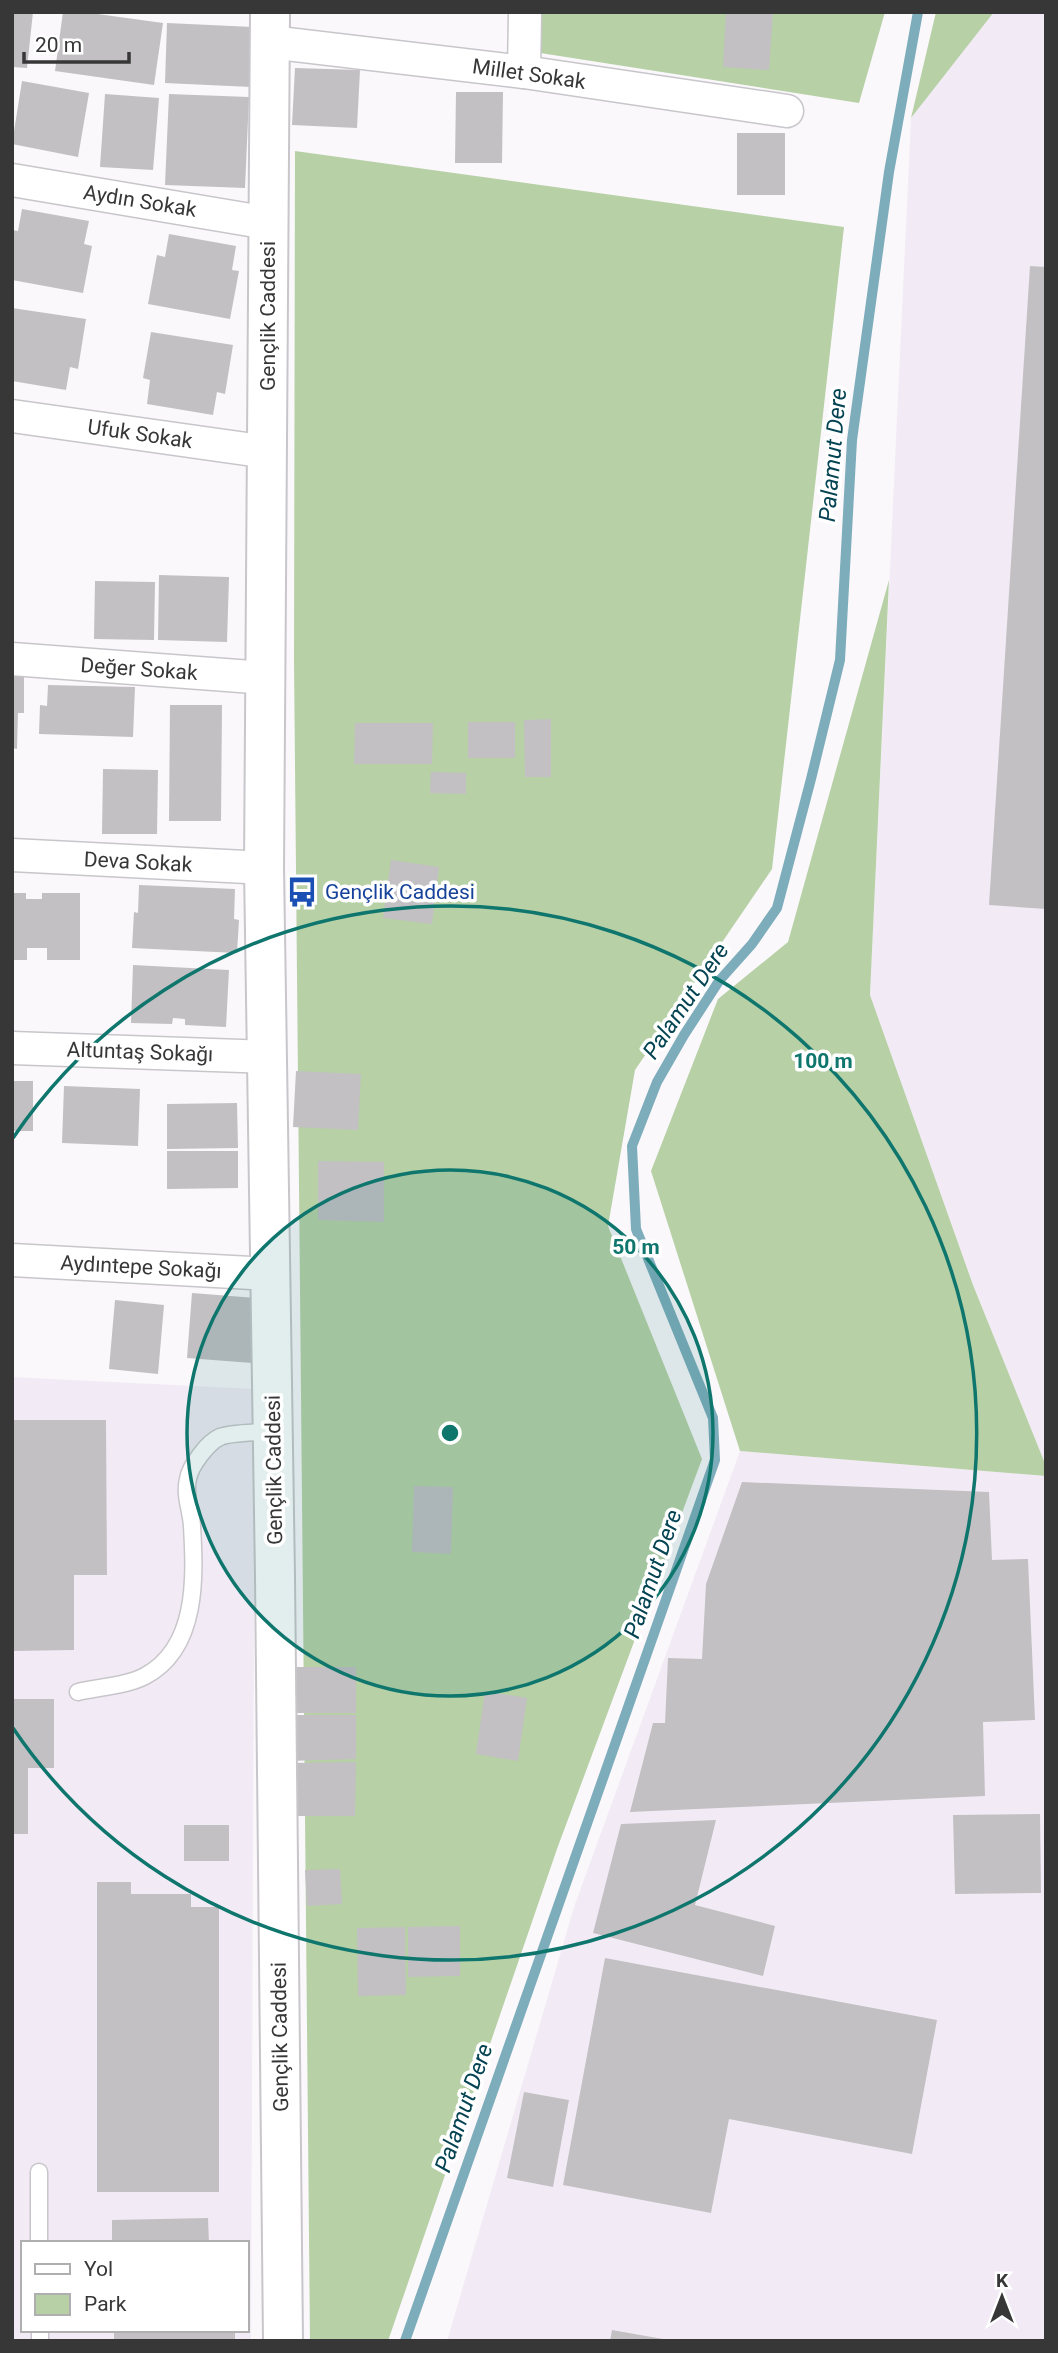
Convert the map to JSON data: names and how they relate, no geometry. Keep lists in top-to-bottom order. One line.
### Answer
{"streets":{"main road":["Gençlik Caddesi"],"street":["Millet Sokak","Aydın Sokak","Ufuk Sokak","Değer Sokak","Deva Sokak","Altuntaş Sokağı","Aydıntepe Sokağı"]},"crossings":[["Millet Sokak","Gençlik Caddesi"],["Aydın Sokak","Gençlik Caddesi"],["Gençlik Caddesi","Ufuk Sokak"],["Gençlik Caddesi","Değer Sokak"],["Gençlik Caddesi","Deva Sokak"],["Gençlik Caddesi","Altuntaş Sokağı"],["Gençlik Caddesi","Aydıntepe Sokağı"]],"water":["Palamut Dere"],"places":{"bus stop":["Gençlik Caddesi"]},"legend":["Yol","Park"],"scale_bar":"20 m","north":"top","rings":["100 m","50 m"]}
